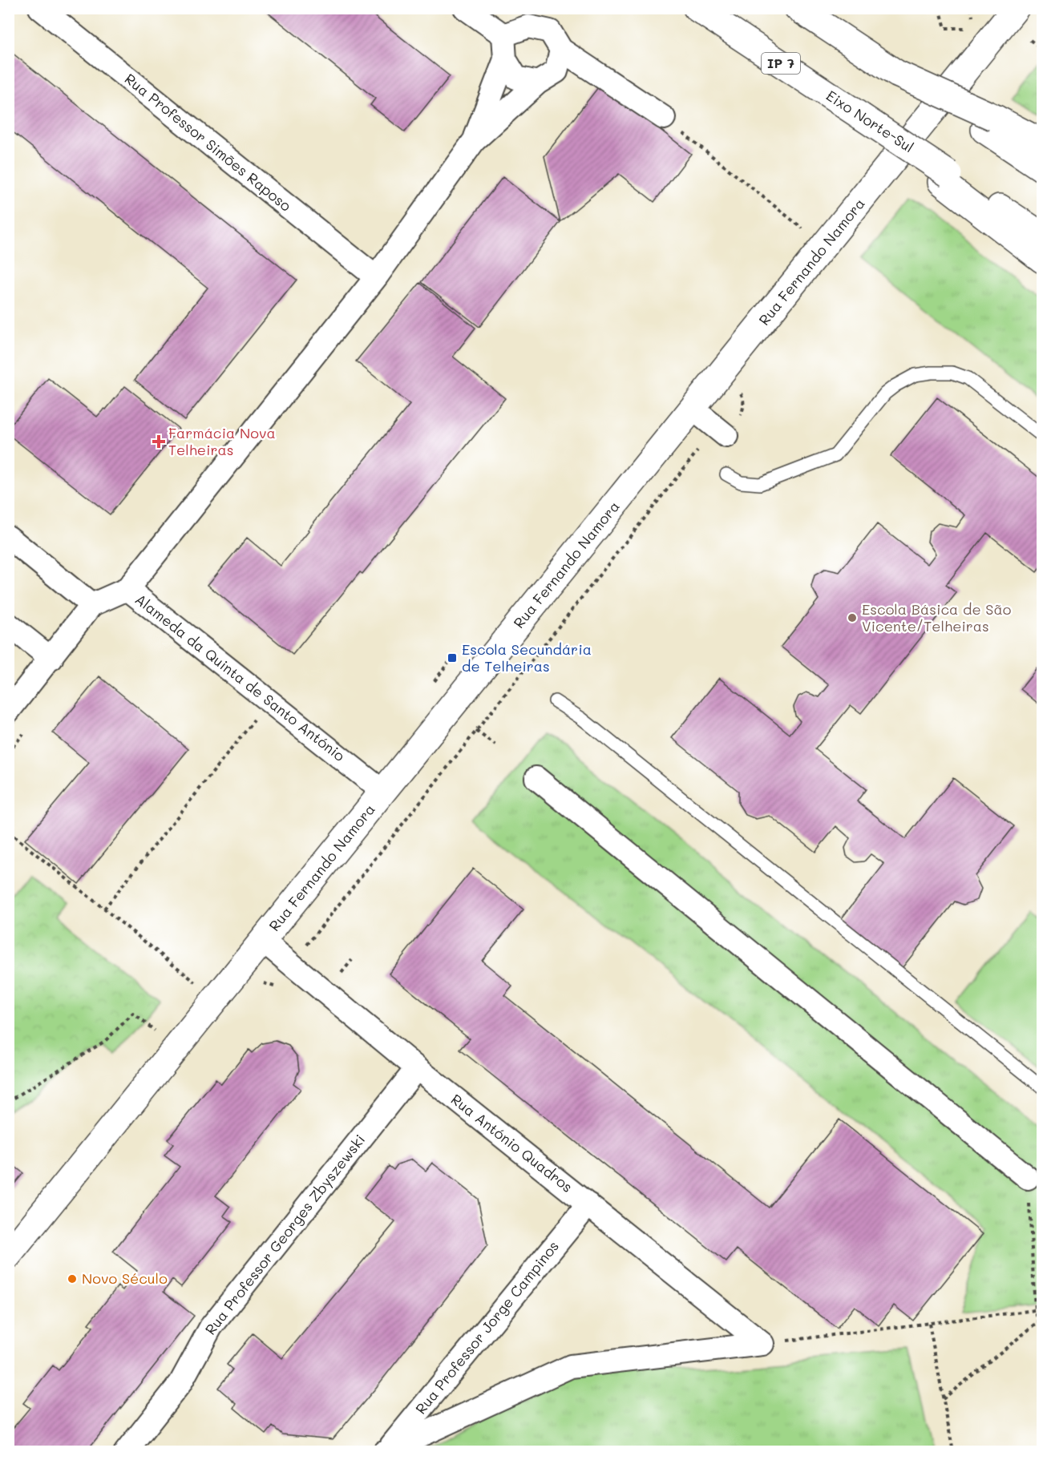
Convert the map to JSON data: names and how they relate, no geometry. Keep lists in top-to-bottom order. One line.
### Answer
{"streets":{"main road":["IP 7","Eixo Norte-Sul","Rua Fernando Namora"],"street":["Rua Professor Simões Raposo","Alameda da Quinta de Santo António","Rua António Quadros","Rua Professor Georges Zbyszewski","Rua Professor Jorge Campinos"]},"crossings":[["Rua Fernando Namora","Alameda da Quinta de Santo António"],["Rua Fernando Namora","Rua António Quadros"],["Rua António Quadros","Rua Professor Georges Zbyszewski"],["Rua António Quadros","Rua Professor Jorge Campinos"]],"places":{"health":["Farmácia Nova Telheiras"],"other":["Escola Básica de São Vicente/Telheiras","Novo Século"],"transit":["Escola Secundária de Telheiras"]}}
